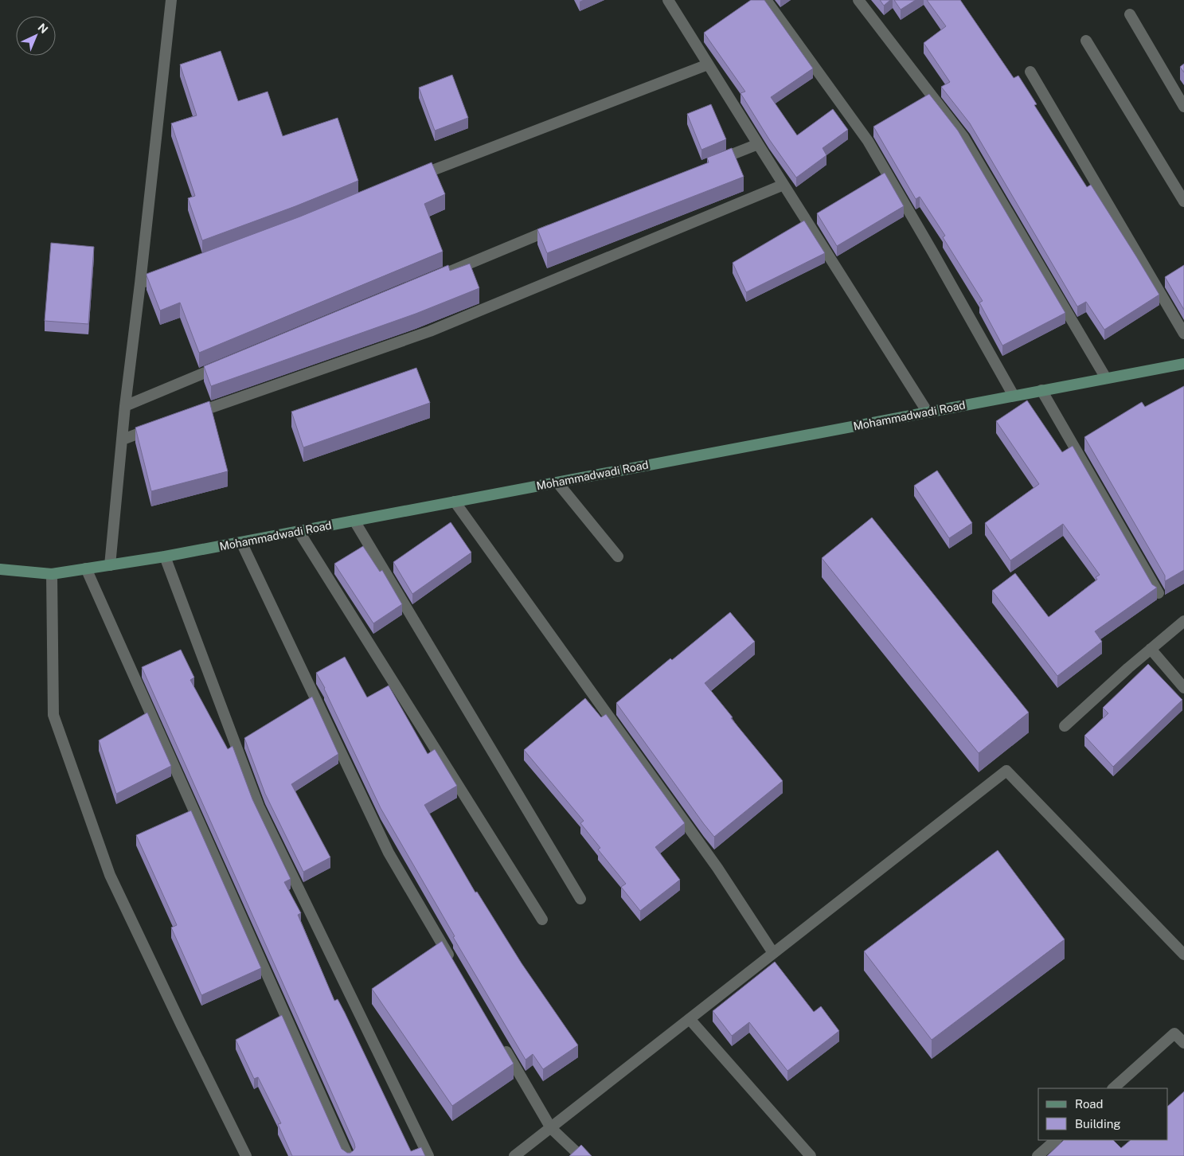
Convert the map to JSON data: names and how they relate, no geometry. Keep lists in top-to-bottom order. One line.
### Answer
{"streets":{"main road":["Mohammadwadi Road"]},"legend":["Road","Building"],"north":"top right"}
